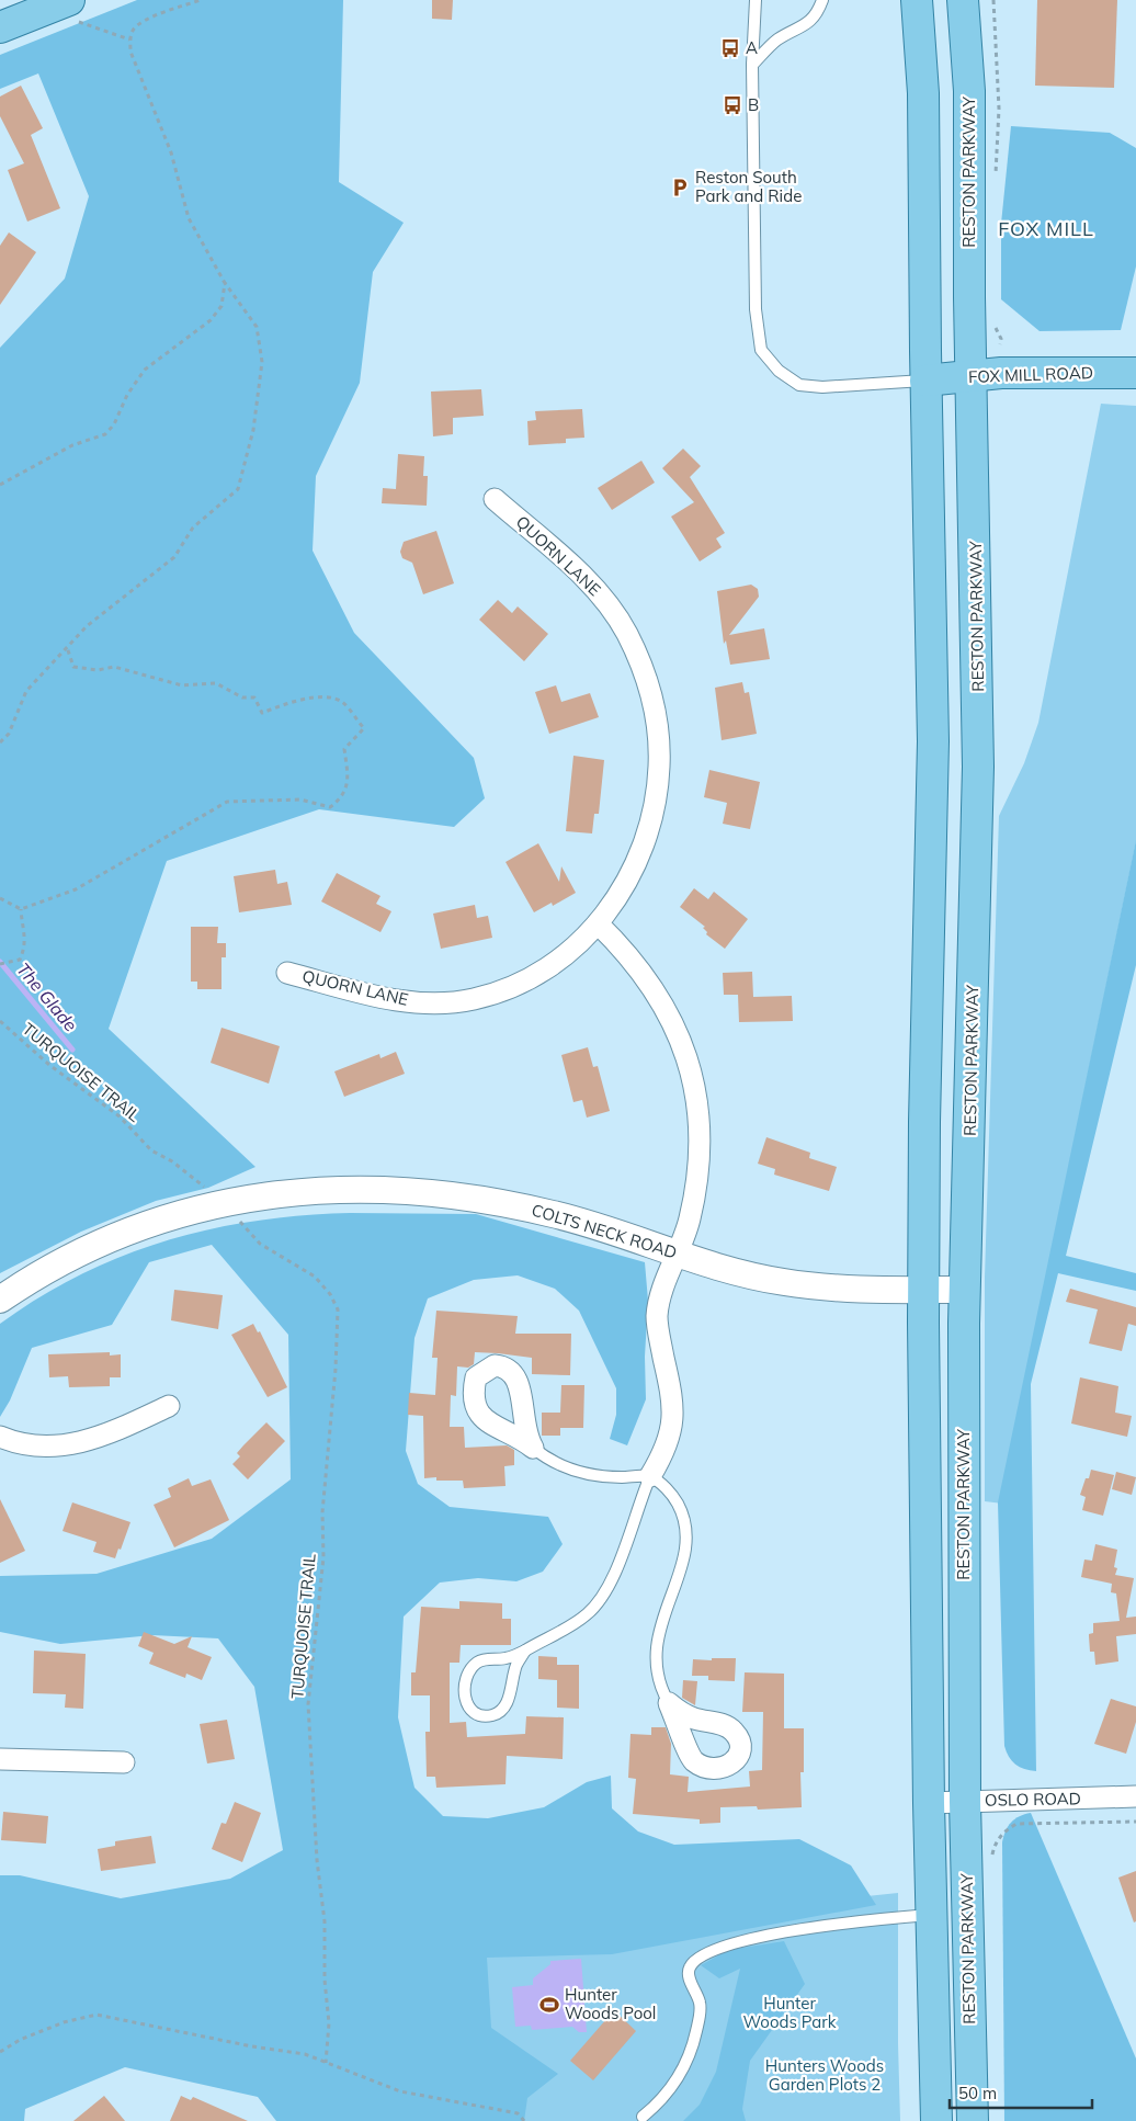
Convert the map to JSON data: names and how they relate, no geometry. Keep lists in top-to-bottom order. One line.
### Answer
{"streets":{"main road":["RESTON PARKWAY","FOX MILL ROAD"],"street":["QUORN LANE","COLTS NECK ROAD","OSLO ROAD"],"path":["TURQUOISE TRAIL"]},"crossings":[["RESTON PARKWAY","FOX MILL ROAD"],["RESTON PARKWAY","COLTS NECK ROAD"],["RESTON PARKWAY","OSLO ROAD"],["TURQUOISE TRAIL","COLTS NECK ROAD"]],"districts":["FOX MILL"],"water":["The Glade"],"parks":["Hunter Woods Park","Hunters Woods Garden Plots 2"],"places":{"bus stop":["A","B"],"parking":["Reston South Park and Ride"],"sports":["Hunter Woods Pool"]},"scale_bar":"50 m"}
